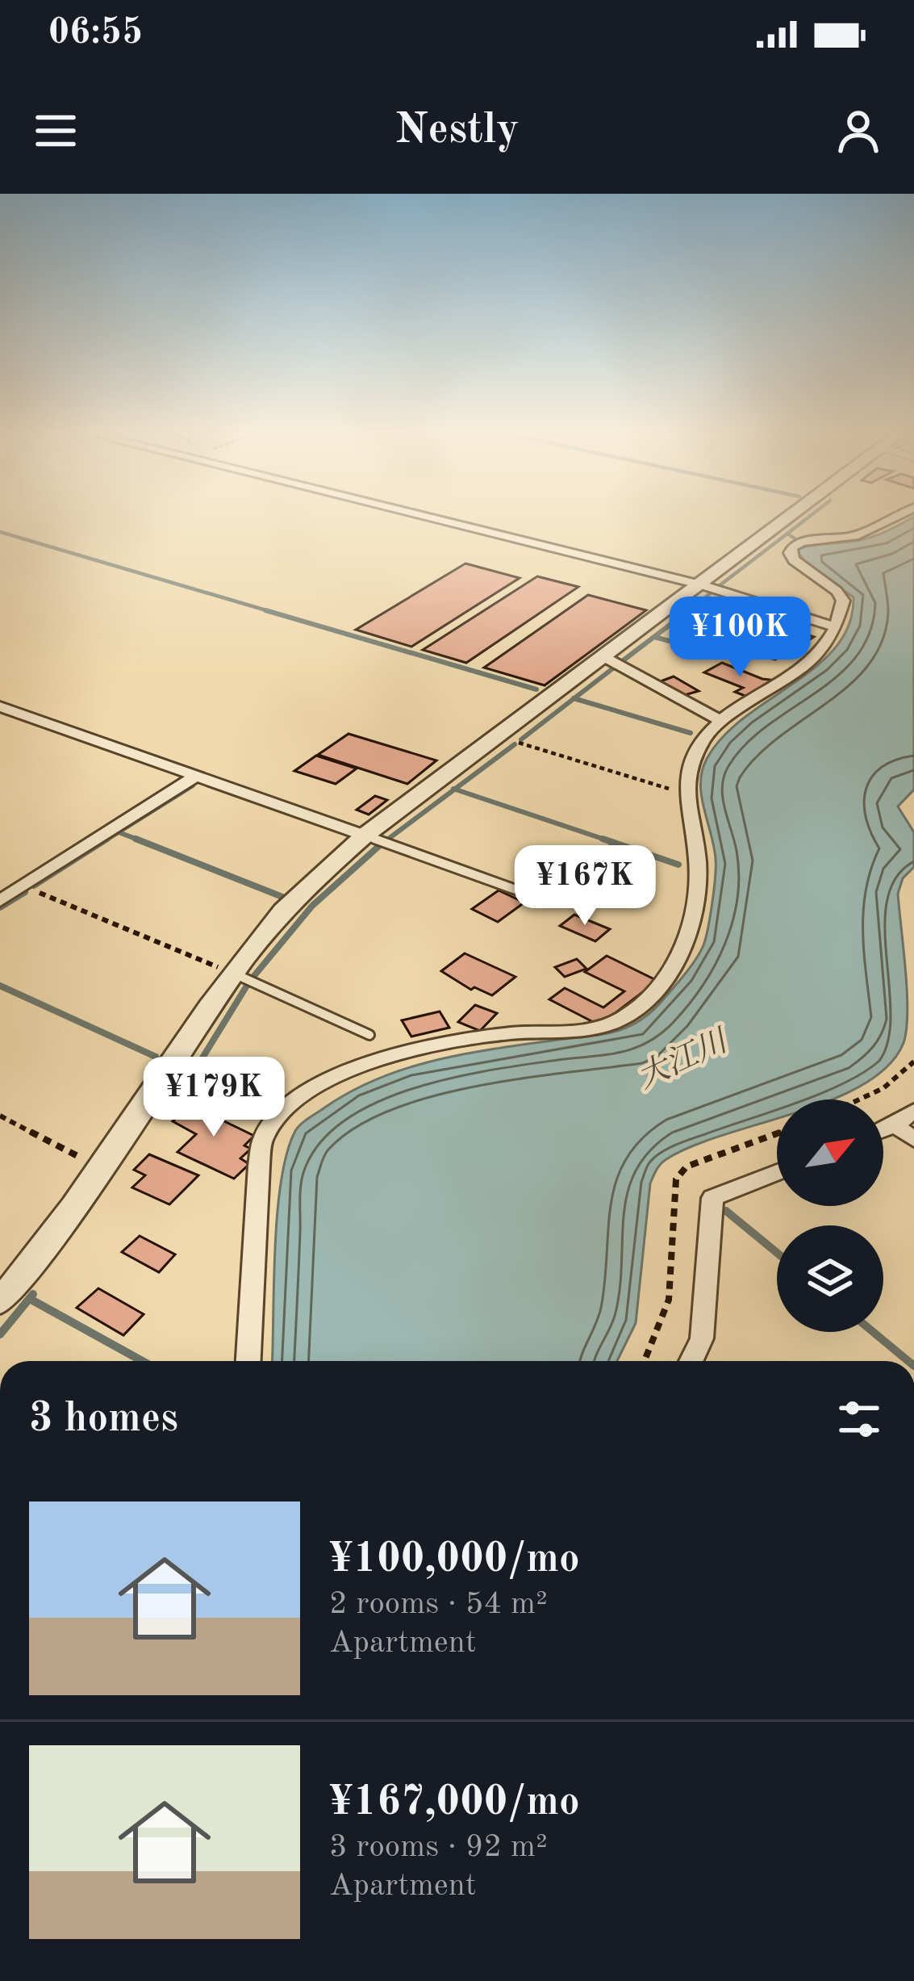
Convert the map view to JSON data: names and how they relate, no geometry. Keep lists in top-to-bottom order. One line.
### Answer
{"water":["大江川"],"north":"top right","page":{"status":"06:55","header":"Nestly","price":["¥100K","¥167K","¥179K"],"heading":"3 homes","list":[{"name":"¥100,000/mo","note":"2 rooms · 54 m² · Apartment"},{"name":"¥167,000/mo","note":"3 rooms · 92 m² · Apartment"}]}}
